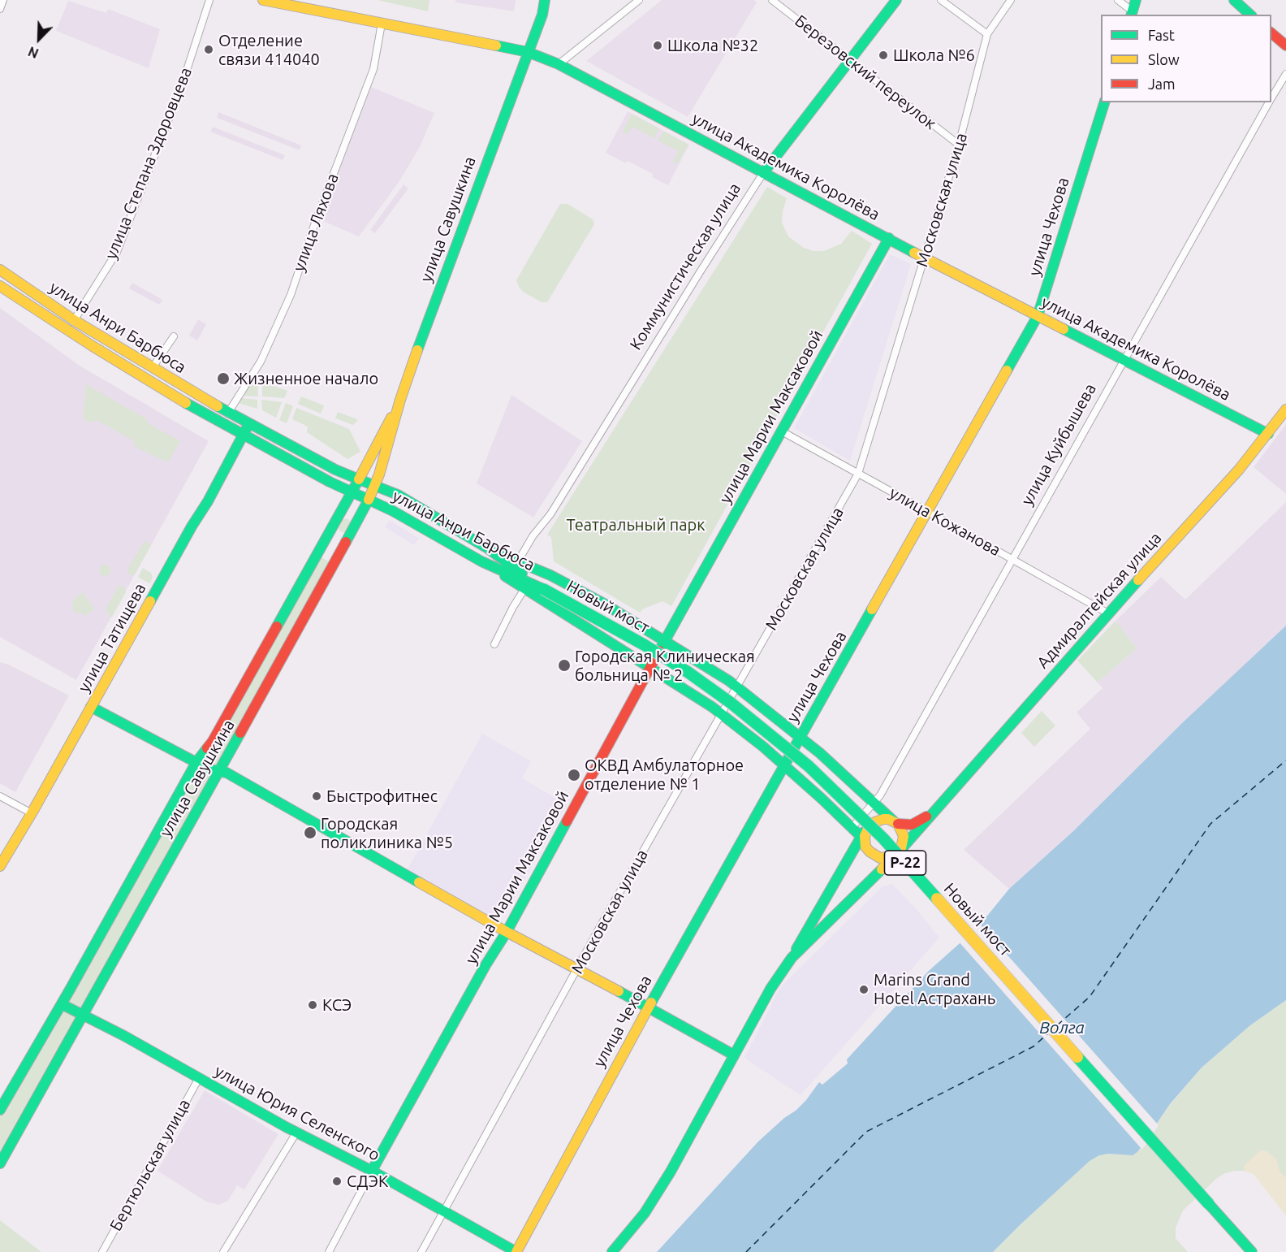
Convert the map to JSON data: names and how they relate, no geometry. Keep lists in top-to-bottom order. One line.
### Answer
{"streets":{"main road":["улица Академика Королёва","улица Савушкина","улица Чехова","Коммунистическая улица","улица Анри Барбюса","улица Марии Максаковой","Адмиралтейская улица","Новый мост","улица Татищева","Р-22","улица Юрия Селенского"],"street":["Березовский переулок","улица Степана Здоровцева","Московская улица","улица Ляхова","улица Куйбышева","улица Кожанова","Бертюльская улица"]},"crossings":[["Березовский переулок","Московская улица"],["Березовский переулок","Коммунистическая улица"],["улица Степана Здоровцева","улица Анри Барбюса"],["улица Академика Королёва","Московская улица"],["улица Академика Королёва","улица Савушкина"],["улица Академика Королёва","улица Ляхова"],["улица Академика Королёва","улица Чехова"],["улица Академика Королёва","Коммунистическая улица"],["улица Академика Королёва","улица Марии Максаковой"],["улица Академика Королёва","улица Куйбышева"],["улица Академика Королёва","Адмиралтейская улица"],["Московская улица","улица Кожанова"],["Московская улица","улица Юрия Селенского"],["улица Савушкина","улица Анри Барбюса"],["улица Савушкина","улица Юрия Селенского"],["улица Ляхова","улица Анри Барбюса"],["улица Чехова","улица Кожанова"],["улица Чехова","улица Юрия Селенского"],["улица Анри Барбюса","Новый мост"],["улица Анри Барбюса","улица Татищева"],["улица Марии Максаковой","улица Кожанова"],["улица Марии Максаковой","улица Юрия Селенского"],["улица Куйбышева","улица Кожанова"],["улица Кожанова","Адмиралтейская улица"],["улица Юрия Селенского","Бертюльская улица"]],"water":["Волга"],"parks":["Театральный парк"],"places":["Школа №32","Отделение связи 414040","Школа №6","Жизненное начало","Городская Клиническая больница № 2","ОКВД Амбулаторное отделение № 1","Быстрофитнес","Городская поликлиника №5","Marins Grand Hotel Астрахань","КСЭ","СДЭК"],"legend":["Fast","Slow","Jam"],"north":"bottom left"}
